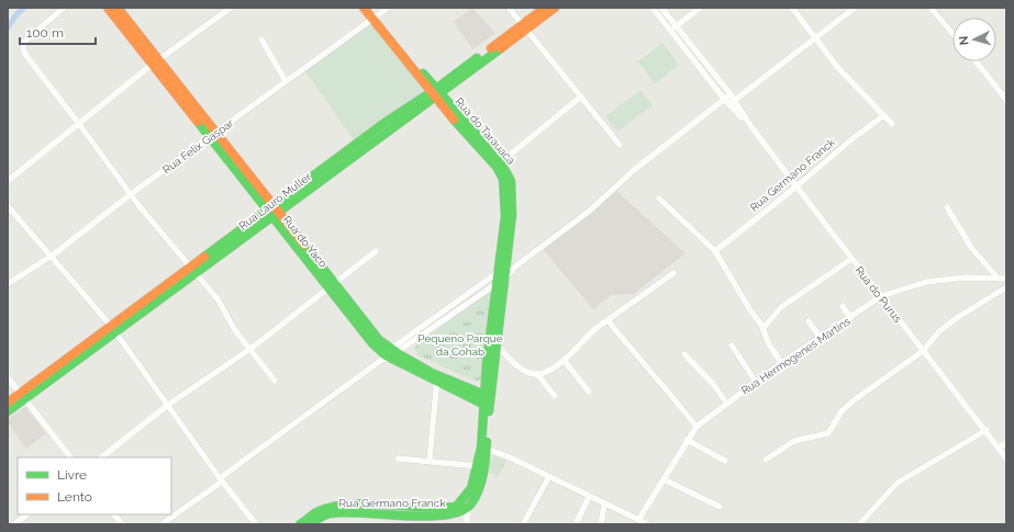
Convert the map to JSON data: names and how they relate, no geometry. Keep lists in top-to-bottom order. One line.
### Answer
{"streets":{"street":["Rua do Tarauacá","Rua Felix Gaspar","Rua Germano Franck","Rua Lauro Muller","Rua do Yaco","Rua do Purus","Rua Hermogenes Martins"]},"crossings":[["Rua do Tarauacá","Rua Felix Gaspar"],["Rua do Tarauacá","Rua Germano Franck"],["Rua do Tarauacá","Rua Lauro Muller"],["Rua Felix Gaspar","Rua do Yaco"],["Rua Germano Franck","Rua do Yaco"],["Rua Germano Franck","Rua do Purus"],["Rua Lauro Muller","Rua do Yaco"],["Rua do Purus","Rua Hermogenes Martins"]],"parks":["Pequeno Parque da Cohab"],"legend":["Livre","Lento"],"scale_bar":"100 m","north":"left"}
